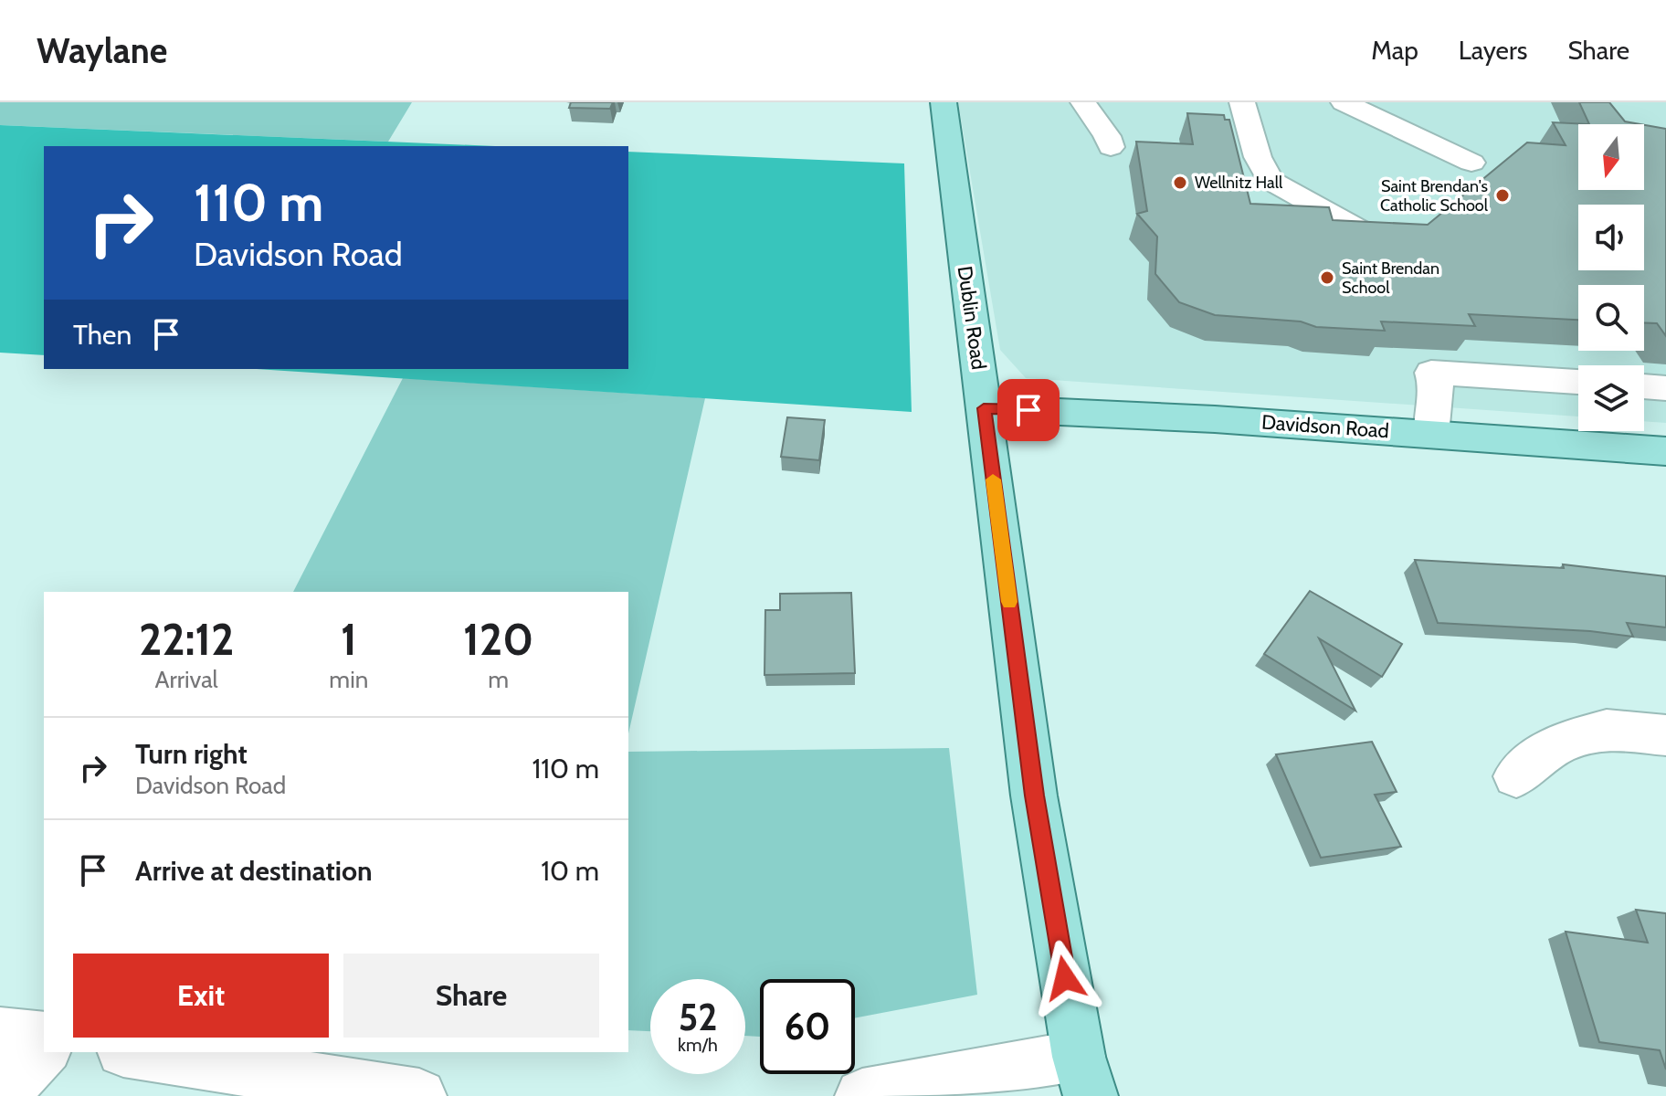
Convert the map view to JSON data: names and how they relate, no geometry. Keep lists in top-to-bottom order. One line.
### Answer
{"streets":{"main road":["Dublin Road","Davidson Road"]},"crossings":[["Dublin Road","Davidson Road"]],"places":["Wellnitz Hall","Saint Brendan's Catholic School","Saint Brendan School"],"north":"bottom","page":{"header":"Waylane","nav":["Map","Layers","Share"],"turn":["110 m","Davidson Road"],"then":"Then","eta":["22:12","Arrival","1","min","120","m"],"list":[{"name":"Turn right","note":"Davidson Road","value":"110 m"},{"name":"Arrive at destination","value":"10 m"}],"buttons":["Exit","Share"],"speed":"52 km/h","limit":"60"}}
